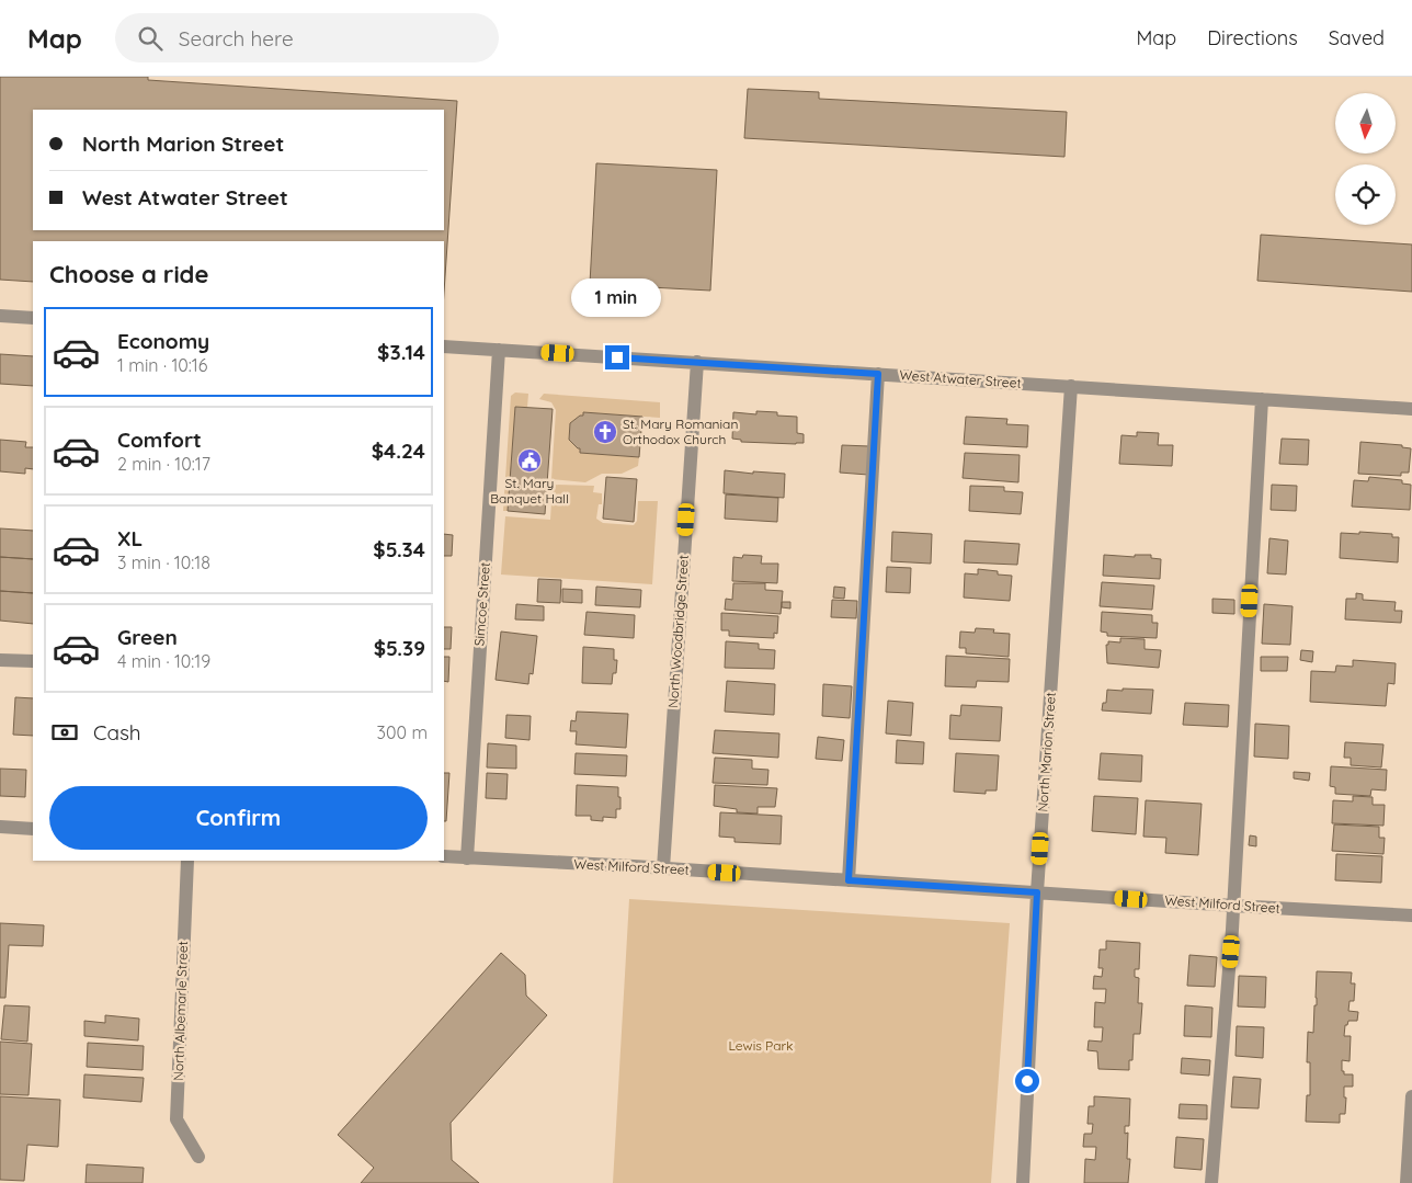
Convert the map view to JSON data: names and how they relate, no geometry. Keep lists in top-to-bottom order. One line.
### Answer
{"streets":{"street":["West Atwater Street","Simcoe Street","North Woodbridge Street","North Marion Street","West Milford Street","North Albemarle Street"]},"crossings":[["West Atwater Street","Simcoe Street"],["West Atwater Street","North Woodbridge Street"],["West Atwater Street","North Marion Street"],["Simcoe Street","West Milford Street"],["North Woodbridge Street","West Milford Street"],["North Marion Street","West Milford Street"]],"parks":["Lewis Park"],"places":{"church":["St. Mary Romanian Orthodox Church"],"public building":["St. Mary Banquet Hall"]},"north":"bottom","page":{"header":"Map","search":"Search here","nav":["Map","Directions","Saved"],"banner":["North Marion Street","West Atwater Street"],"heading":"Choose a ride","bubble":"1 min","list":[{"name":"Economy","note":"1 min · 10:16","value":"$3.14"},{"name":"Comfort","note":"2 min · 10:17","value":"$4.24"},{"name":"XL","note":"3 min · 10:18","value":"$5.34"},{"name":"Green","note":"4 min · 10:19","value":"$5.39"}],"pay":["Cash","300 m"],"buttons":"Confirm"}}
